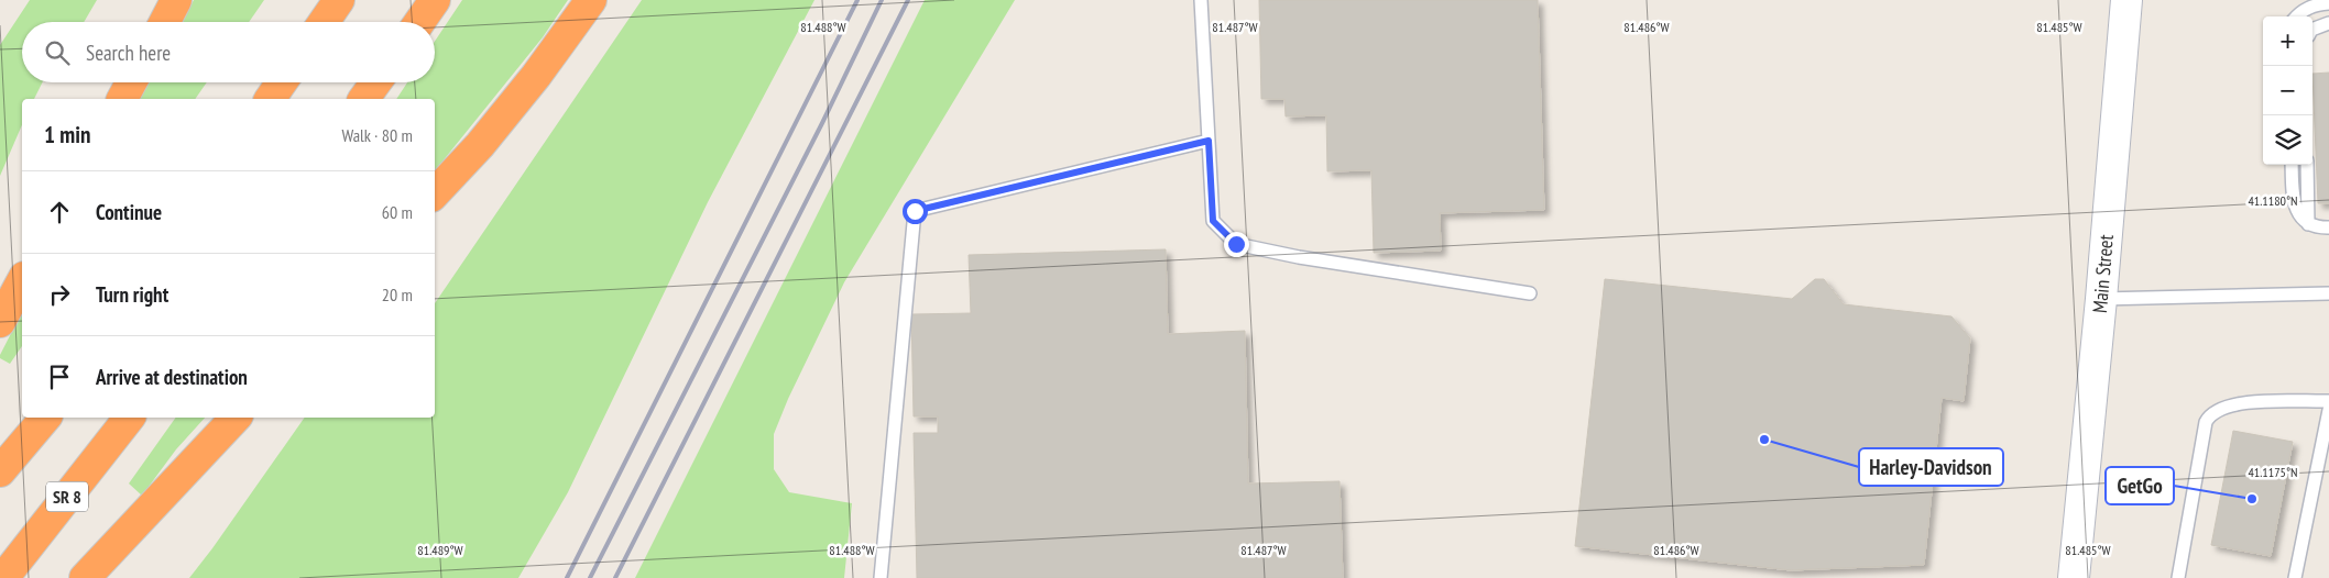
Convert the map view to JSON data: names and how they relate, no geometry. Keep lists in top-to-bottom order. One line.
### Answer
{"streets":{"highway":["SR 8"],"street":["Main Street"]},"places":["Harley-Davidson","GetGo"],"page":{"map_buttons":["+","−"],"search":"Search here","heading":["1 min","Walk · 80 m"],"list":[["Continue","60 m"],["Turn right","20 m"],"Arrive at destination"]},"coordinates":["81.488°W","81.487°W","81.486°W","81.485°W","41.1180°N","41.1175°N","81.489°W"]}
